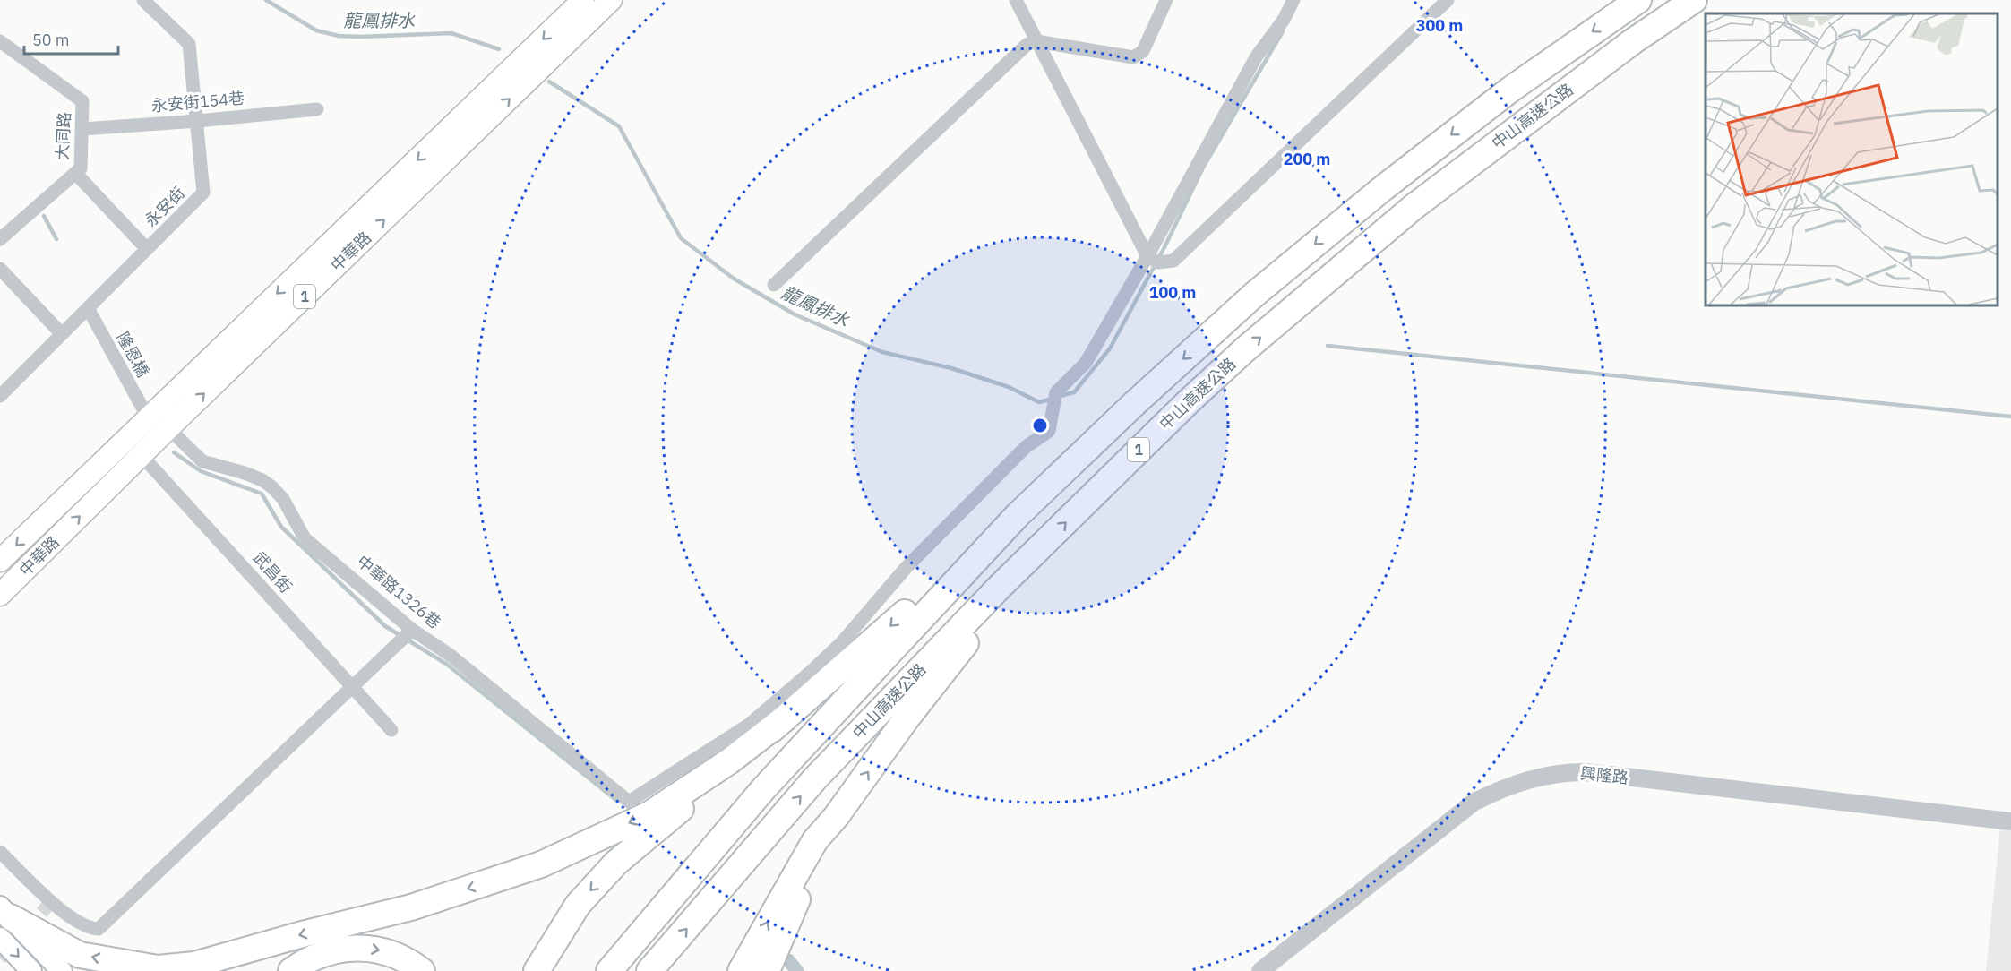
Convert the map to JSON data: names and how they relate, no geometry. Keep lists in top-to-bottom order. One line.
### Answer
{"streets":{"highway":["中山高速公路","1"],"main road":["中華路"],"street":["永安街154巷","大同路","永安街","隆恩橋","武昌街","中華路1326巷","興隆路"]},"crossings":[["永安街154巷","大同路"],["永安街154巷","永安街"],["永安街","隆恩橋"],["中華路","隆恩橋"],["中華路","武昌街"],["中華路","中華路1326巷"],["隆恩橋","中華路1326巷"]],"water":["龍鳳排水"],"scale_bar":"50 m","rings":["300 m","200 m","100 m"]}
